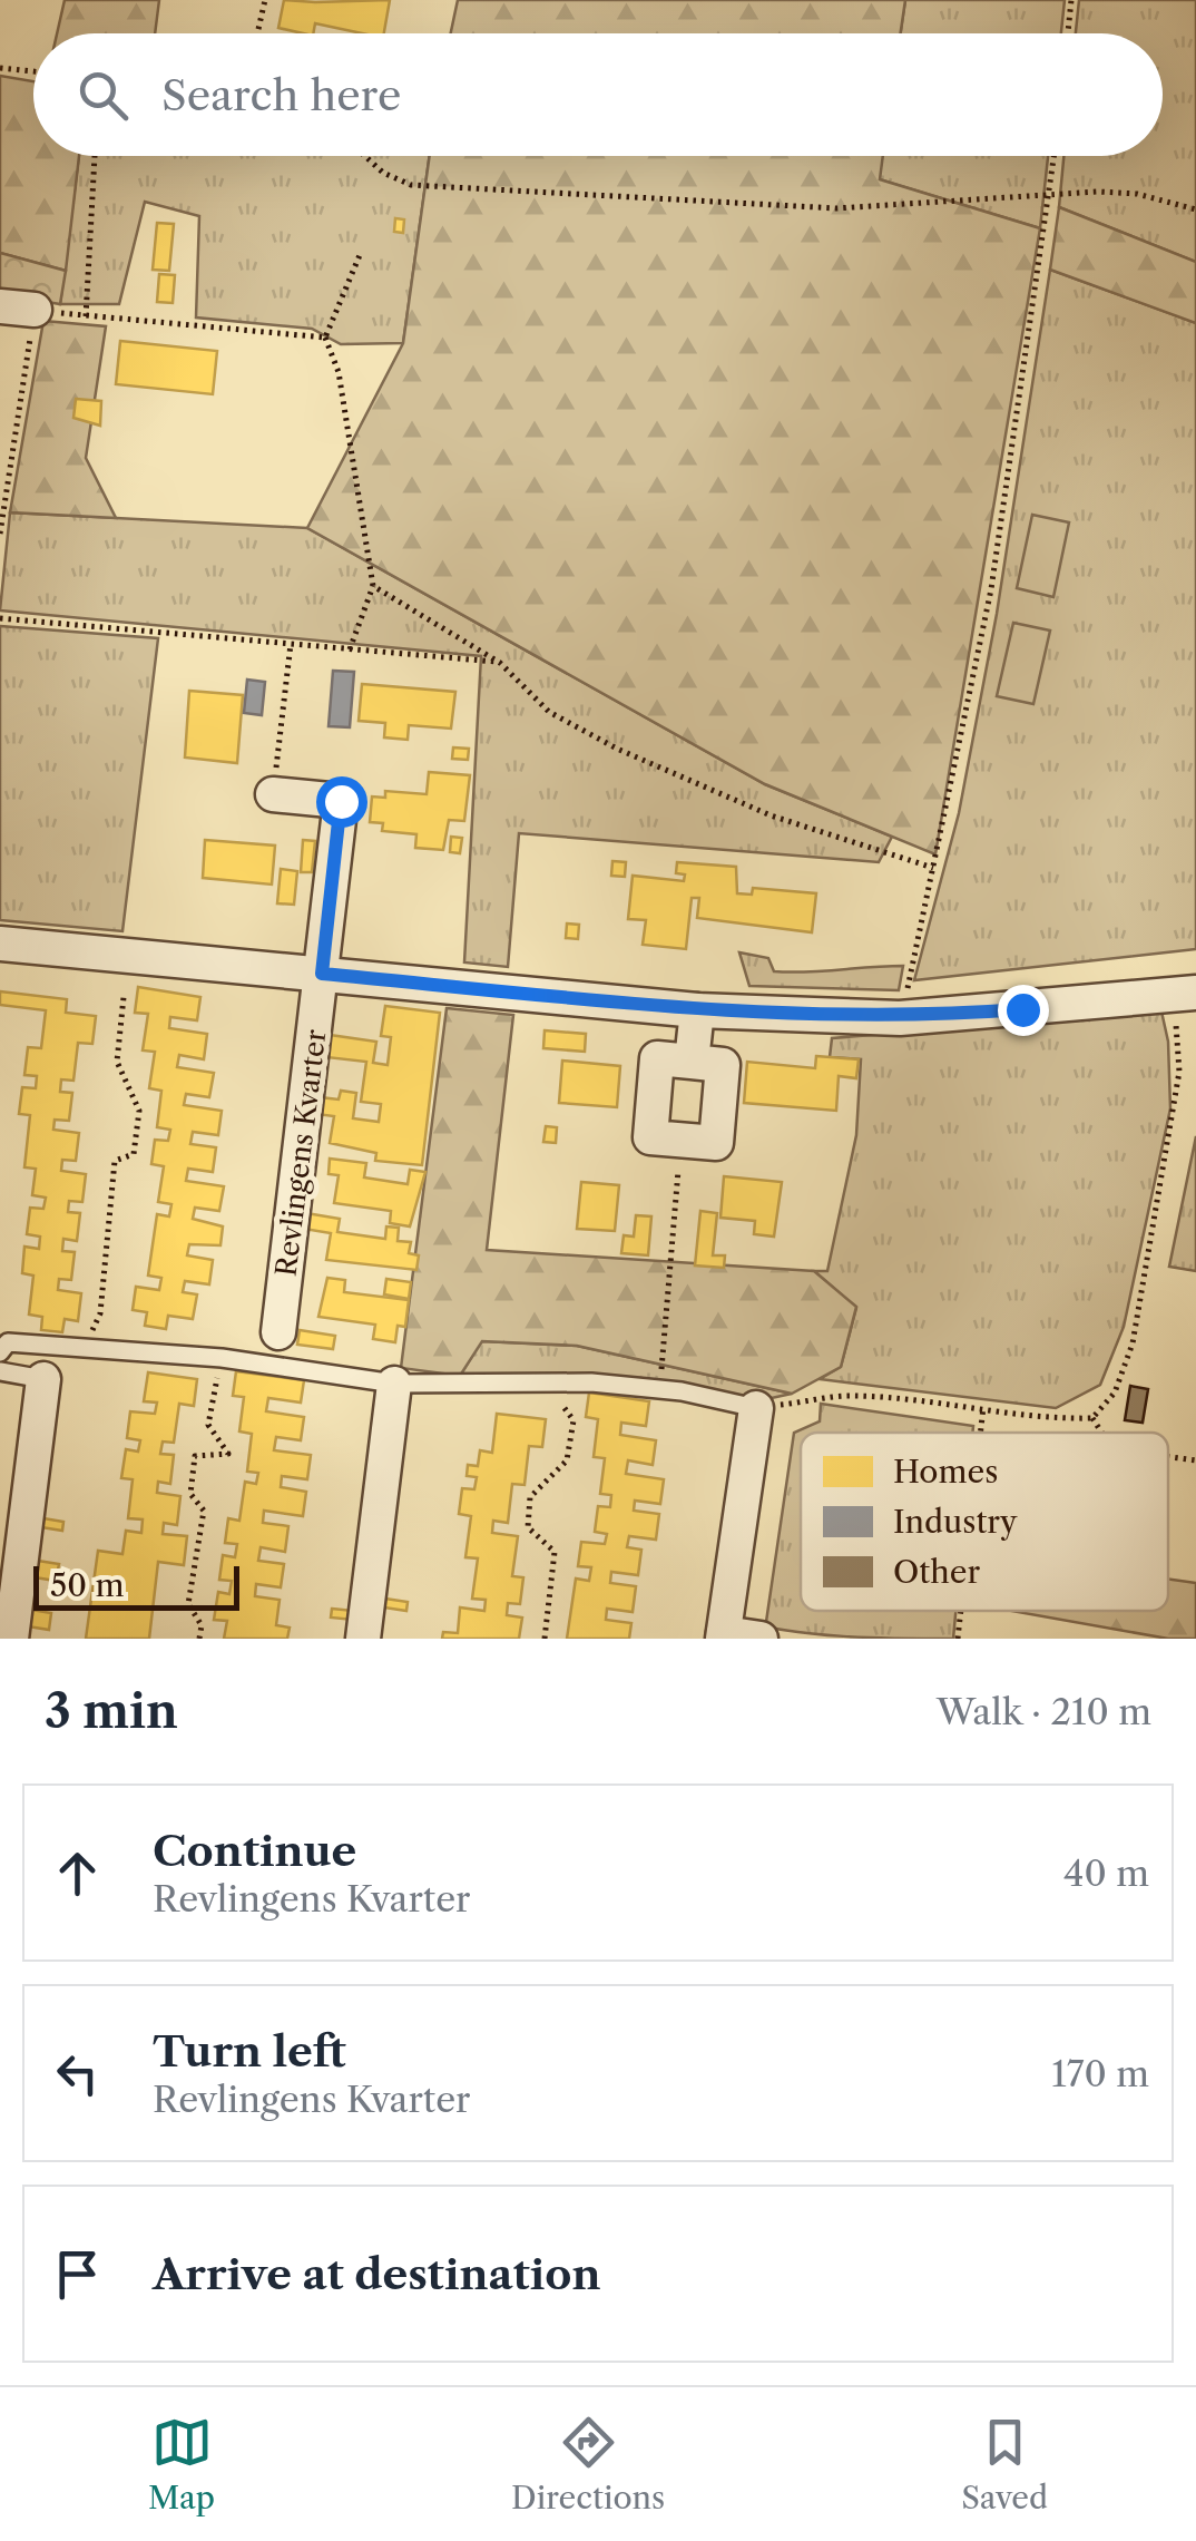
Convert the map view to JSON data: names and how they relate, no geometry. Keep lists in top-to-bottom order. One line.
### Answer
{"streets":{"street":["Revlingens Kvarter"]},"legend":["Homes","Industry","Other"],"scale_bar":"50 m","page":{"search":"Search here","scale":"50 m","heading":["3 min","Walk · 210 m"],"list":[["Continue","Revlingens Kvarter","40 m"],["Turn left","Revlingens Kvarter","170 m"],"Arrive at destination"],"nav":["Map","Directions","Saved"]}}
